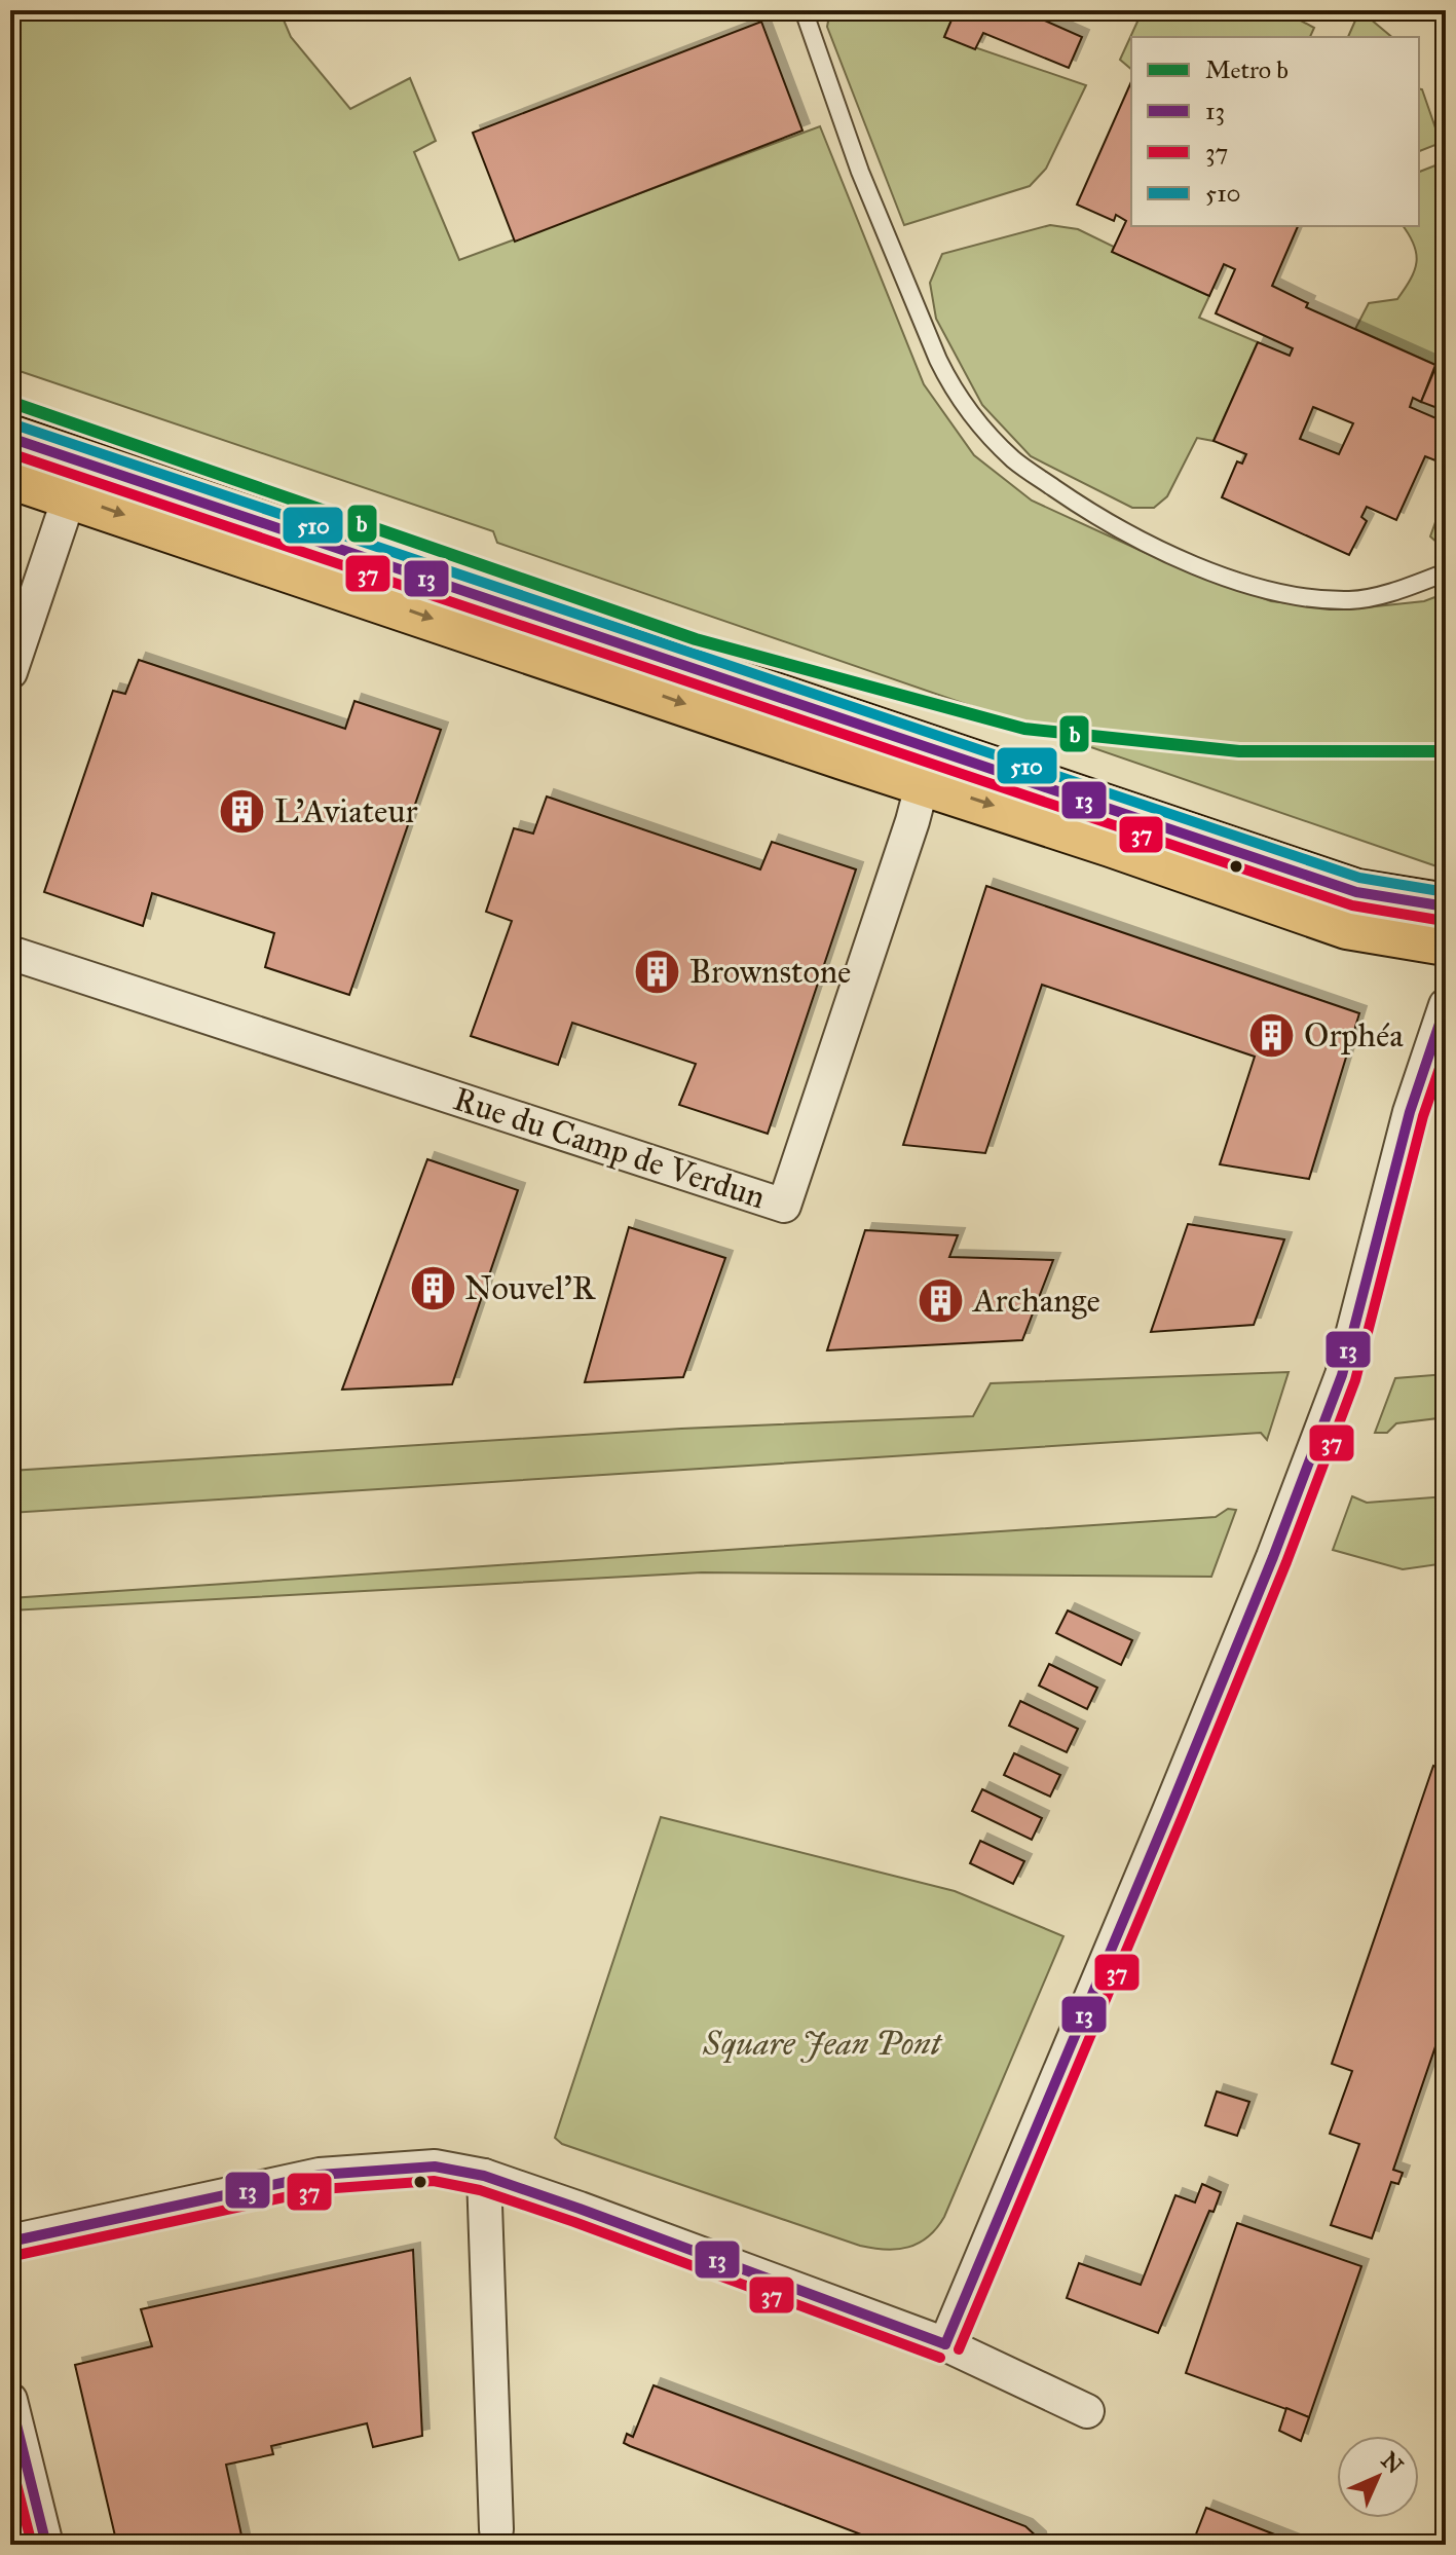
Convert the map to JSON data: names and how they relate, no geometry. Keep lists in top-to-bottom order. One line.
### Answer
{"streets":{"street":["Rue du Camp de Verdun"]},"parks":["Square Jean Pont"],"places":{"building":["L'Aviateur","Brownstone","Orphéa","Nouvel'R","Archange"]},"lines":["metro line b","transit line 510","transit line 13","transit line 37"],"legend":["Metro b","13","37","510"],"north":"top right"}
